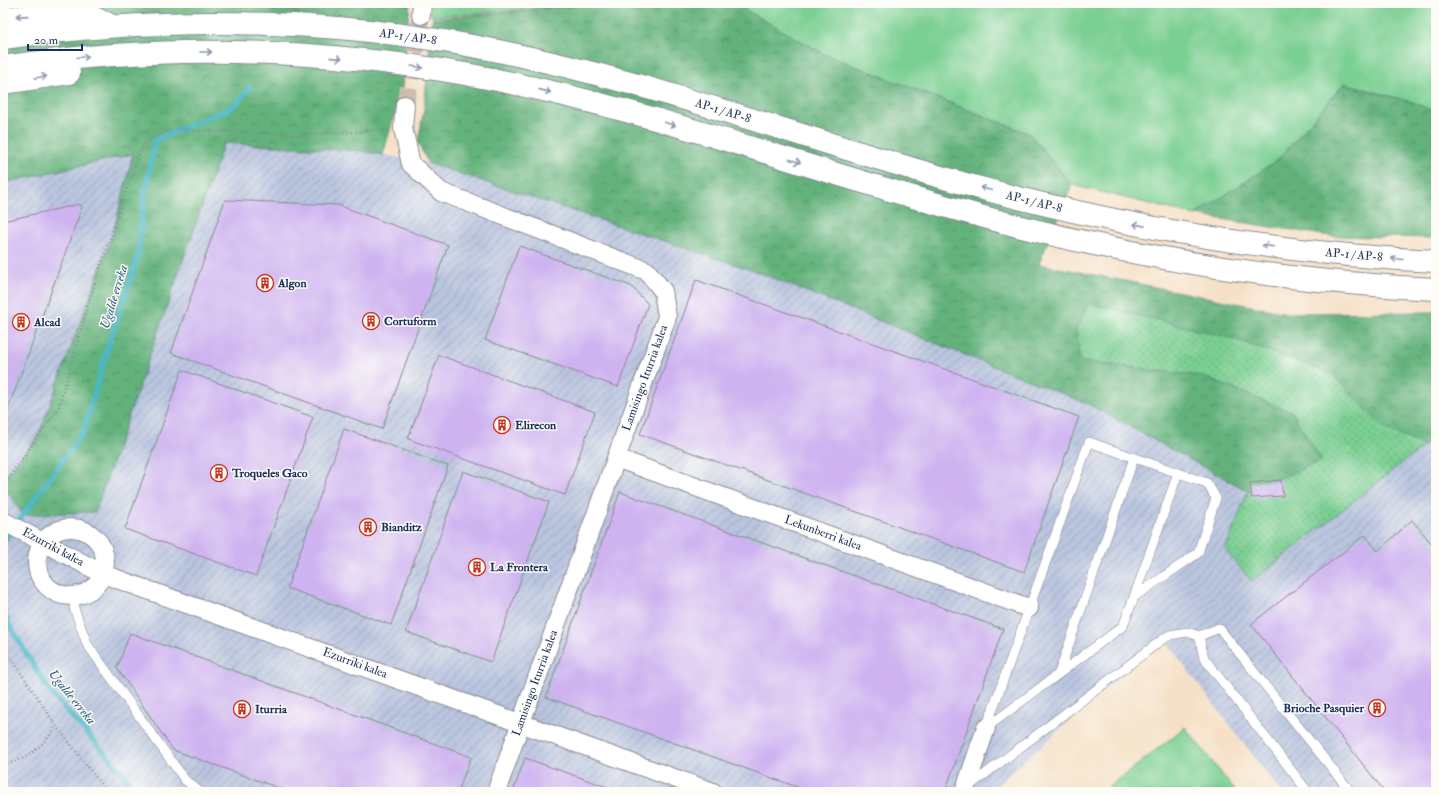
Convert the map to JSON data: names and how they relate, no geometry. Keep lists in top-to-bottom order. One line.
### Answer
{"streets":{"highway":["AP-1 / AP-8"],"street":["Lamisingo Iturria kalea","Lekunberri kalea","Ezurriki kalea"]},"crossings":[["Lamisingo Iturria kalea","Lekunberri kalea"],["Lamisingo Iturria kalea","Ezurriki kalea"]],"water":["Ugalde erreka"],"places":{"building":["Algon","Cortuform","Alcad","Elirecon","Troqueles Gaco","Bianditz","La Frontera","Brioche Pasquier","Iturria"]},"scale_bar":"20 m"}
